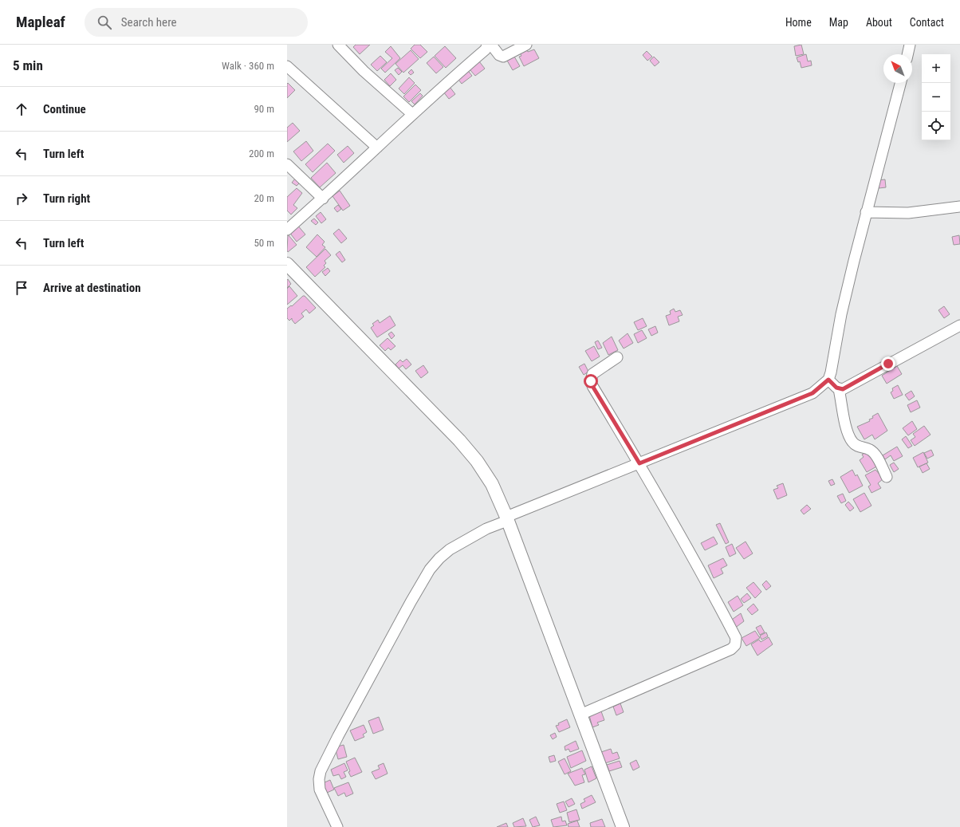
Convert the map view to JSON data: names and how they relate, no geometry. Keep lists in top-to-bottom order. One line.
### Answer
{"north":"top left","page":{"header":"Mapleaf","search":"Search here","nav":["Home","Map","About","Contact"],"heading":["5 min","Walk · 360 m"],"map_buttons":["+","−"],"list":[["Continue","90 m"],["Turn left","200 m"],["Turn right","20 m"],["Turn left","50 m"],"Arrive at destination"]}}
